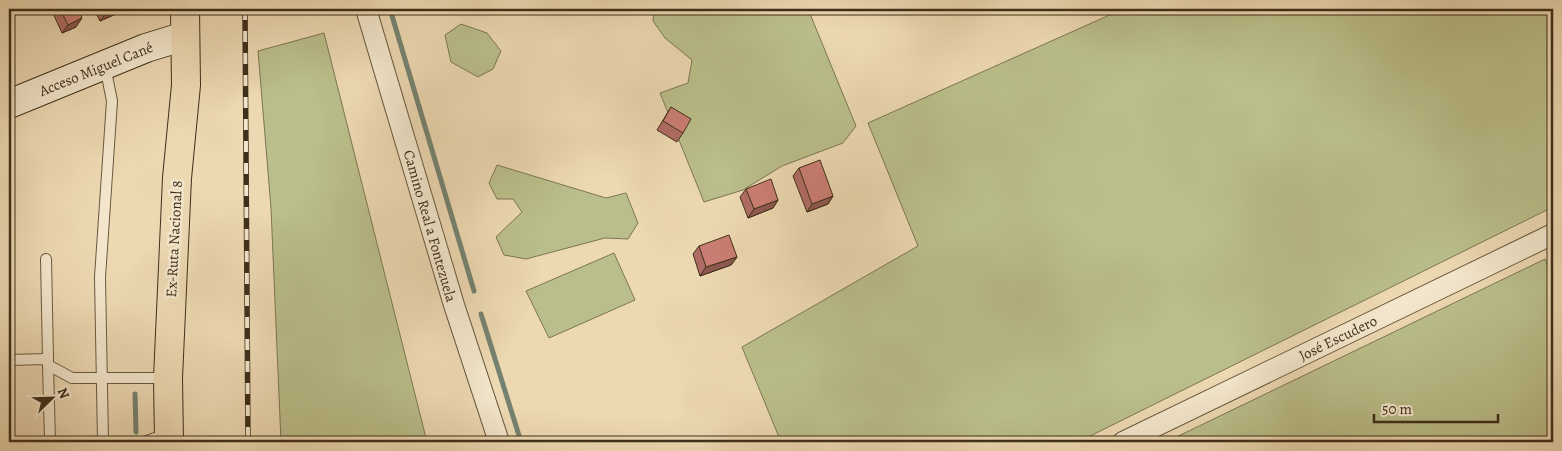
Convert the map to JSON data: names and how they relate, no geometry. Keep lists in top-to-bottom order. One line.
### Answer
{"streets":{"main road":["Acceso Miguel Cané","Ex-Ruta Nacional 8"],"street":["Camino Real a Fontezuela","José Escudero"]},"crossings":[["Acceso Miguel Cané","Ex-Ruta Nacional 8"]],"scale_bar":"50 m","north":"top right"}
